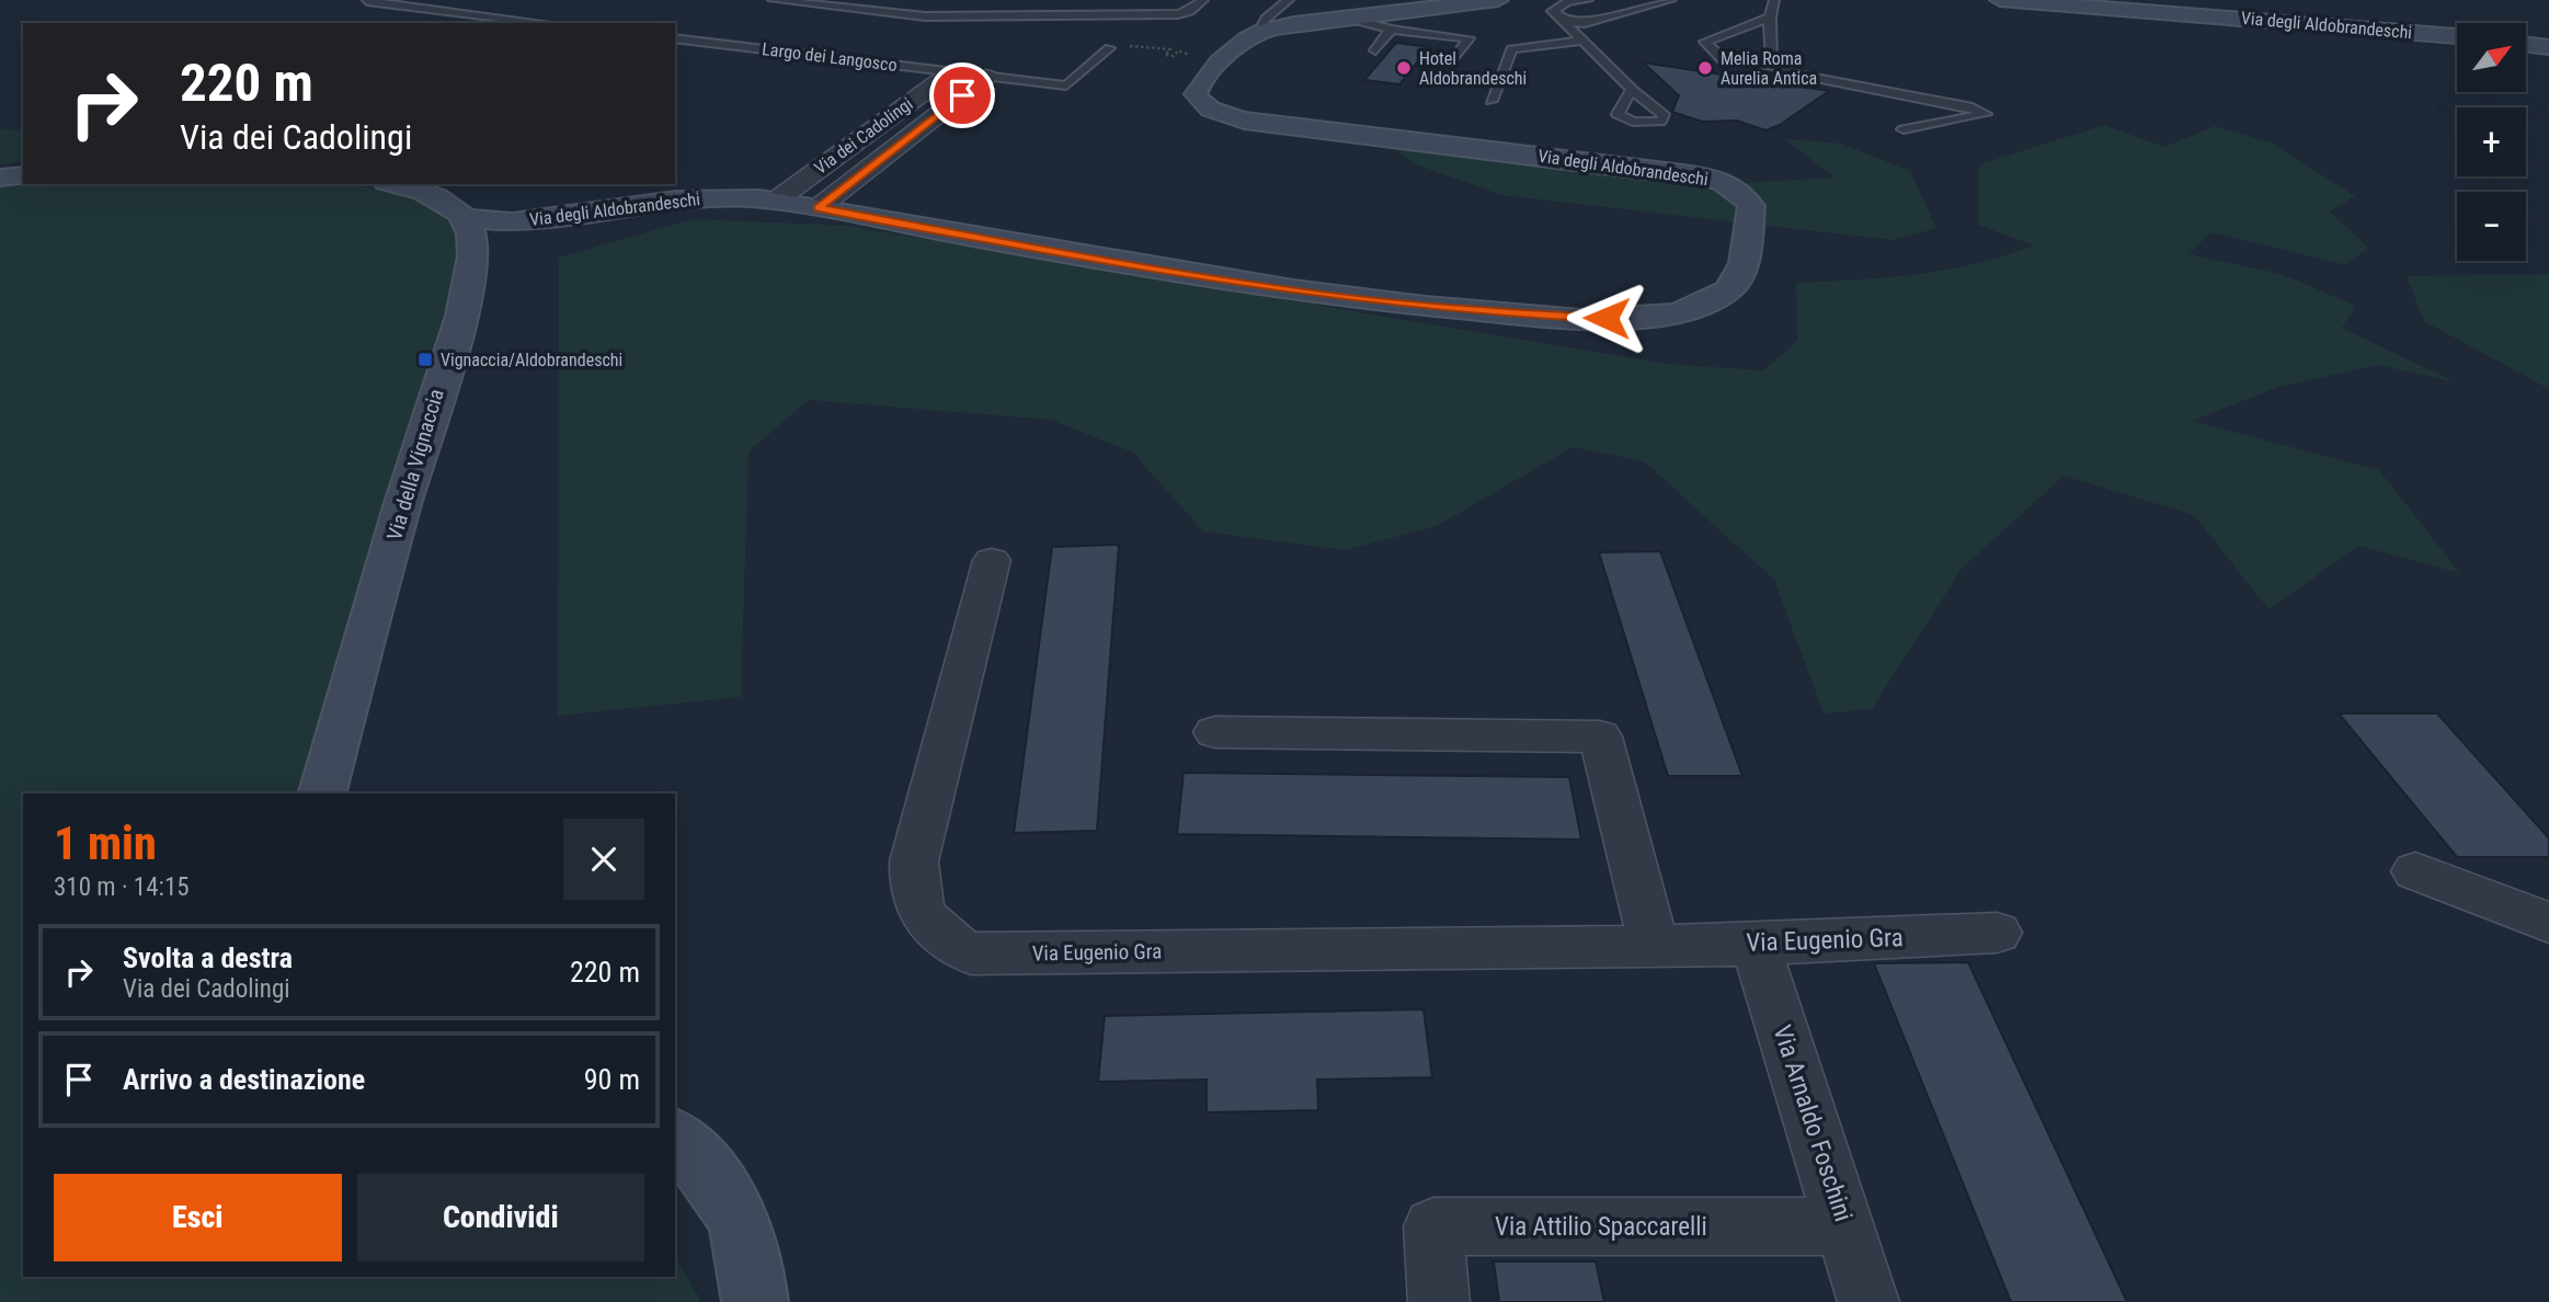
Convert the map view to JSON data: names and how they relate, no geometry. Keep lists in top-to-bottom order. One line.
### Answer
{"streets":{"street":["Via degli Aldobrandeschi","Via dei Cadolingi","Via della Vignaccia","Via Eugenio Gra","Via Arnaldo Foschini","Via Attilio Spaccarelli"],"lane":["Largo dei Langosco"]},"crossings":[["Via degli Aldobrandeschi","Via dei Cadolingi"],["Via degli Aldobrandeschi","Via della Vignaccia"],["Largo dei Langosco","Via dei Cadolingi"],["Via Eugenio Gra","Via Arnaldo Foschini"],["Via Arnaldo Foschini","Via Attilio Spaccarelli"]],"places":{"other":["Hotel Aldobrandeschi","Melia Roma Aurelia Antica"],"transit":["Vignaccia/Aldobrandeschi"]},"north":"top right","page":{"map_buttons":["+","−"],"turn":["220 m","Via dei Cadolingi"],"heading":["1 min","310 m · 14:15"],"list":[{"name":"Svolta a destra","note":"Via dei Cadolingi","value":"220 m"},{"name":"Arrivo a destinazione","value":"90 m"}],"buttons":["Esci","Condividi"]}}
